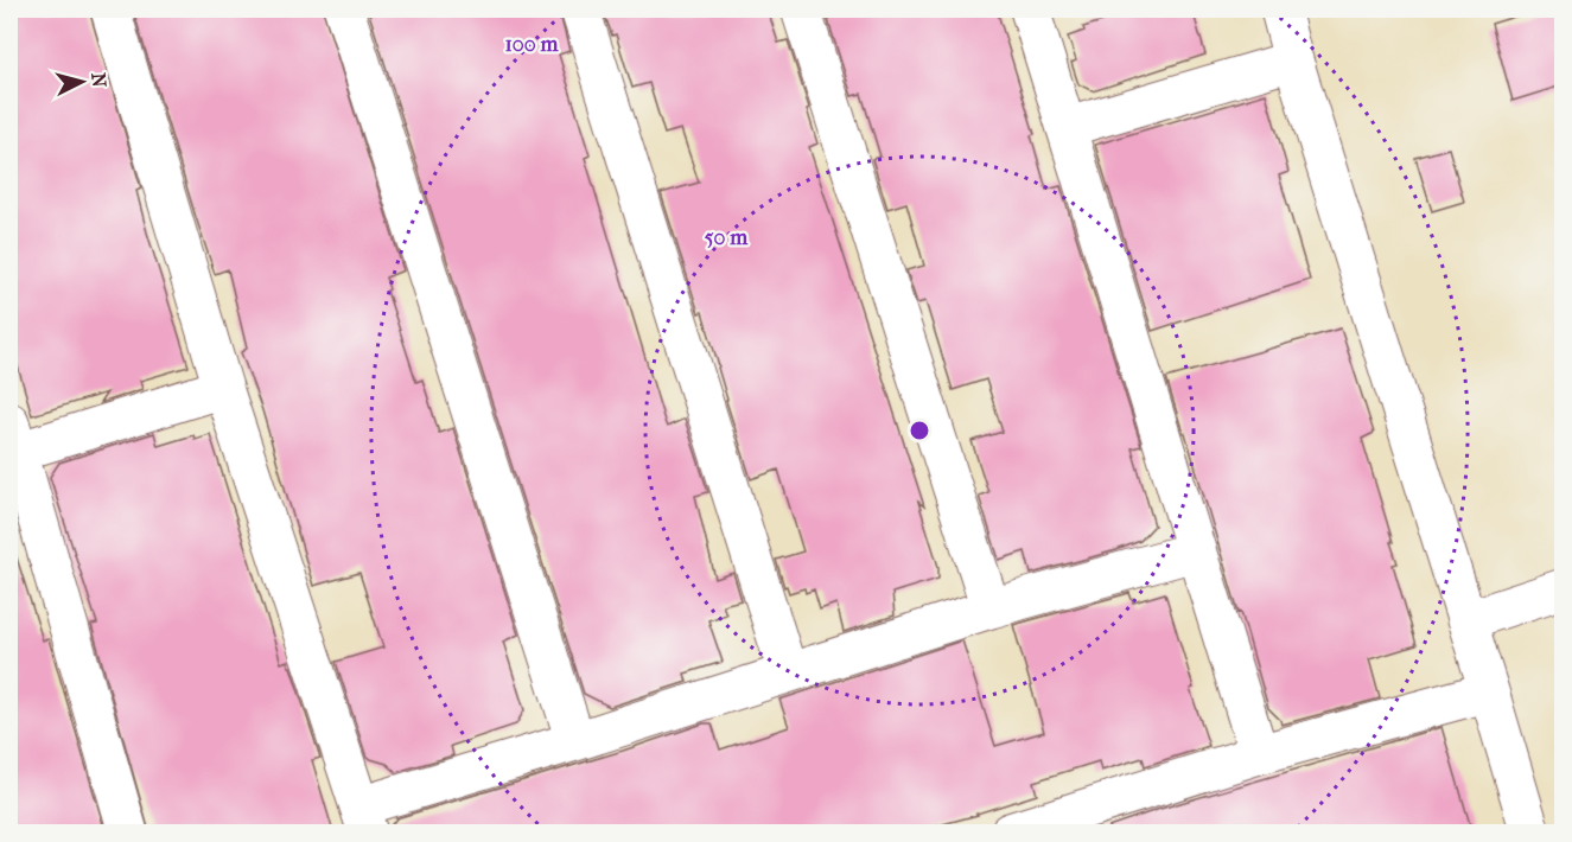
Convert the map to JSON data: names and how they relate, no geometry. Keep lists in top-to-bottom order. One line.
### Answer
{"north":"right","rings":["100 m","50 m"]}
